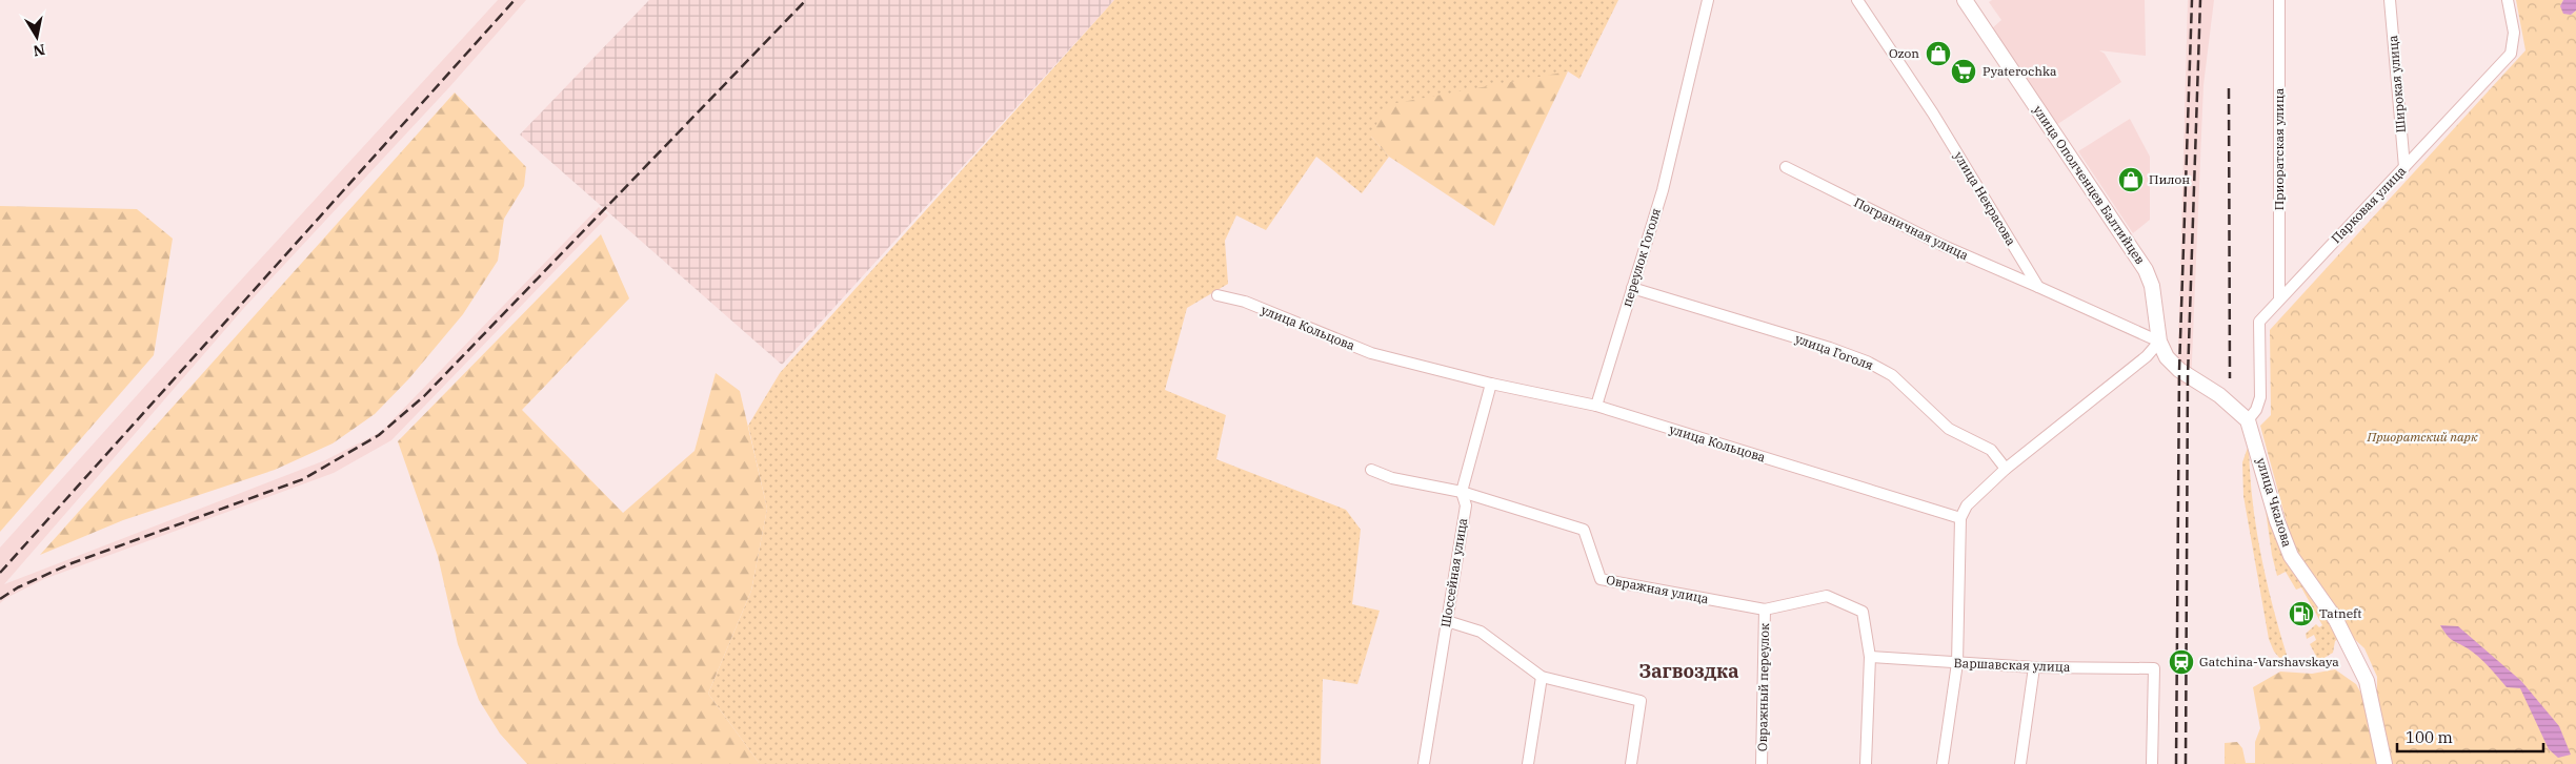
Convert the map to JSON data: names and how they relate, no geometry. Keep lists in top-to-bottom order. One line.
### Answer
{"streets":{"main road":["улица Ополченцев Балтийцев","улица Чкалова"],"street":["Широкая улица","Приоратская улица","улица Некрасова","Парковая улица","Пограничная улица","переулок Гоголя","улица Кольцова","улица Гоголя","Шоссейная улица","Овражная улица","Варшавская улица","Овражный переулок"]},"crossings":[["Широкая улица","Парковая улица"],["Приоратская улица","Парковая улица"],["улица Ополченцев Балтийцев","Парковая улица"],["улица Ополченцев Балтийцев","улица Чкалова"],["улица Некрасова","Пограничная улица"],["Парковая улица","улица Чкалова"],["переулок Гоголя","улица Кольцова"],["переулок Гоголя","улица Гоголя"],["улица Кольцова","Шоссейная улица"],["Шоссейная улица","Овражная улица"],["Овражная улица","Варшавская улица"],["Овражная улица","Овражный переулок"]],"districts":["Загвоздка"],"parks":["Приоратский парк"],"places":{"shop":["Ozon","Пилон"],"supermarket":["Pyaterochka"],"fuel station":["Tatneft"],"station":["Gatchina-Varshavskaya"]},"scale_bar":"100 m","north":"bottom"}
